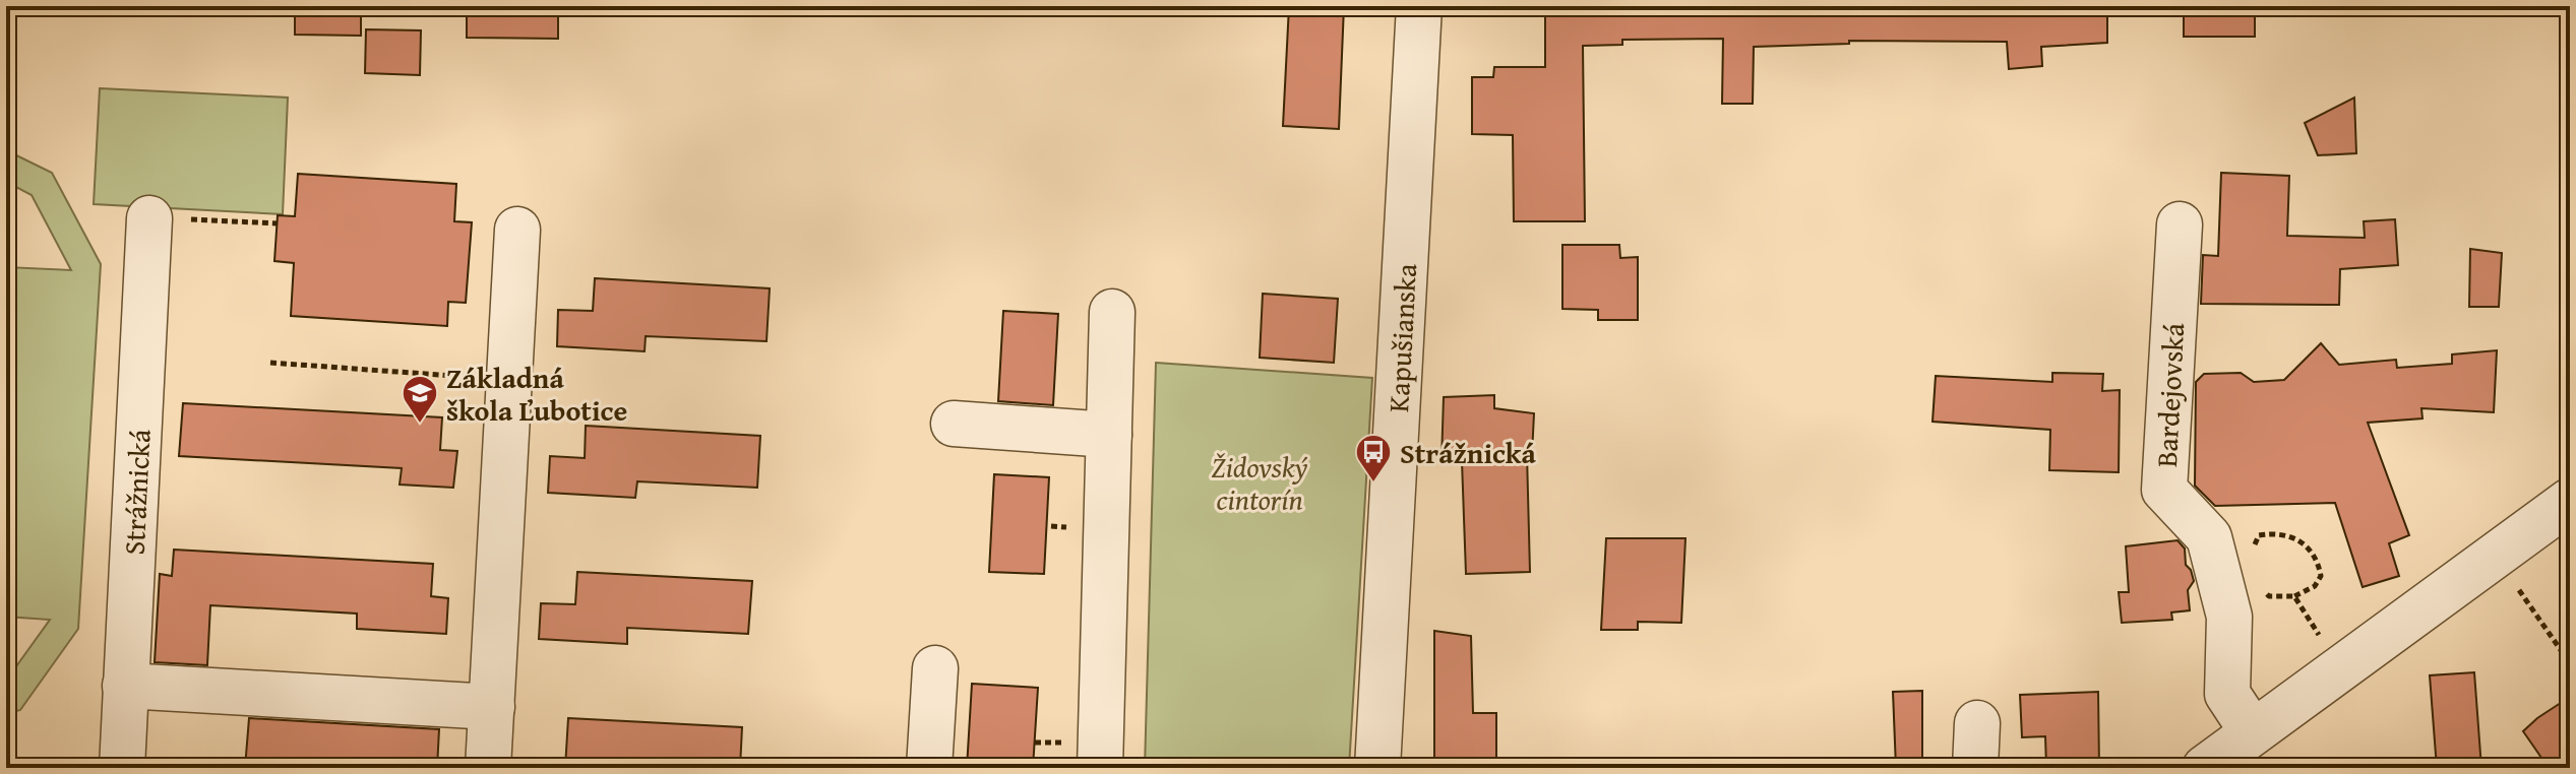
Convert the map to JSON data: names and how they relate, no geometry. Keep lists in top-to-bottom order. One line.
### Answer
{"streets":{"street":["Kapušianska","Bardejovská","Strážnická"]},"parks":["Židovský cintorín"],"places":{"school or university":["Základná škola Ľubotice"],"bus stop":["Strážnická"]}}
